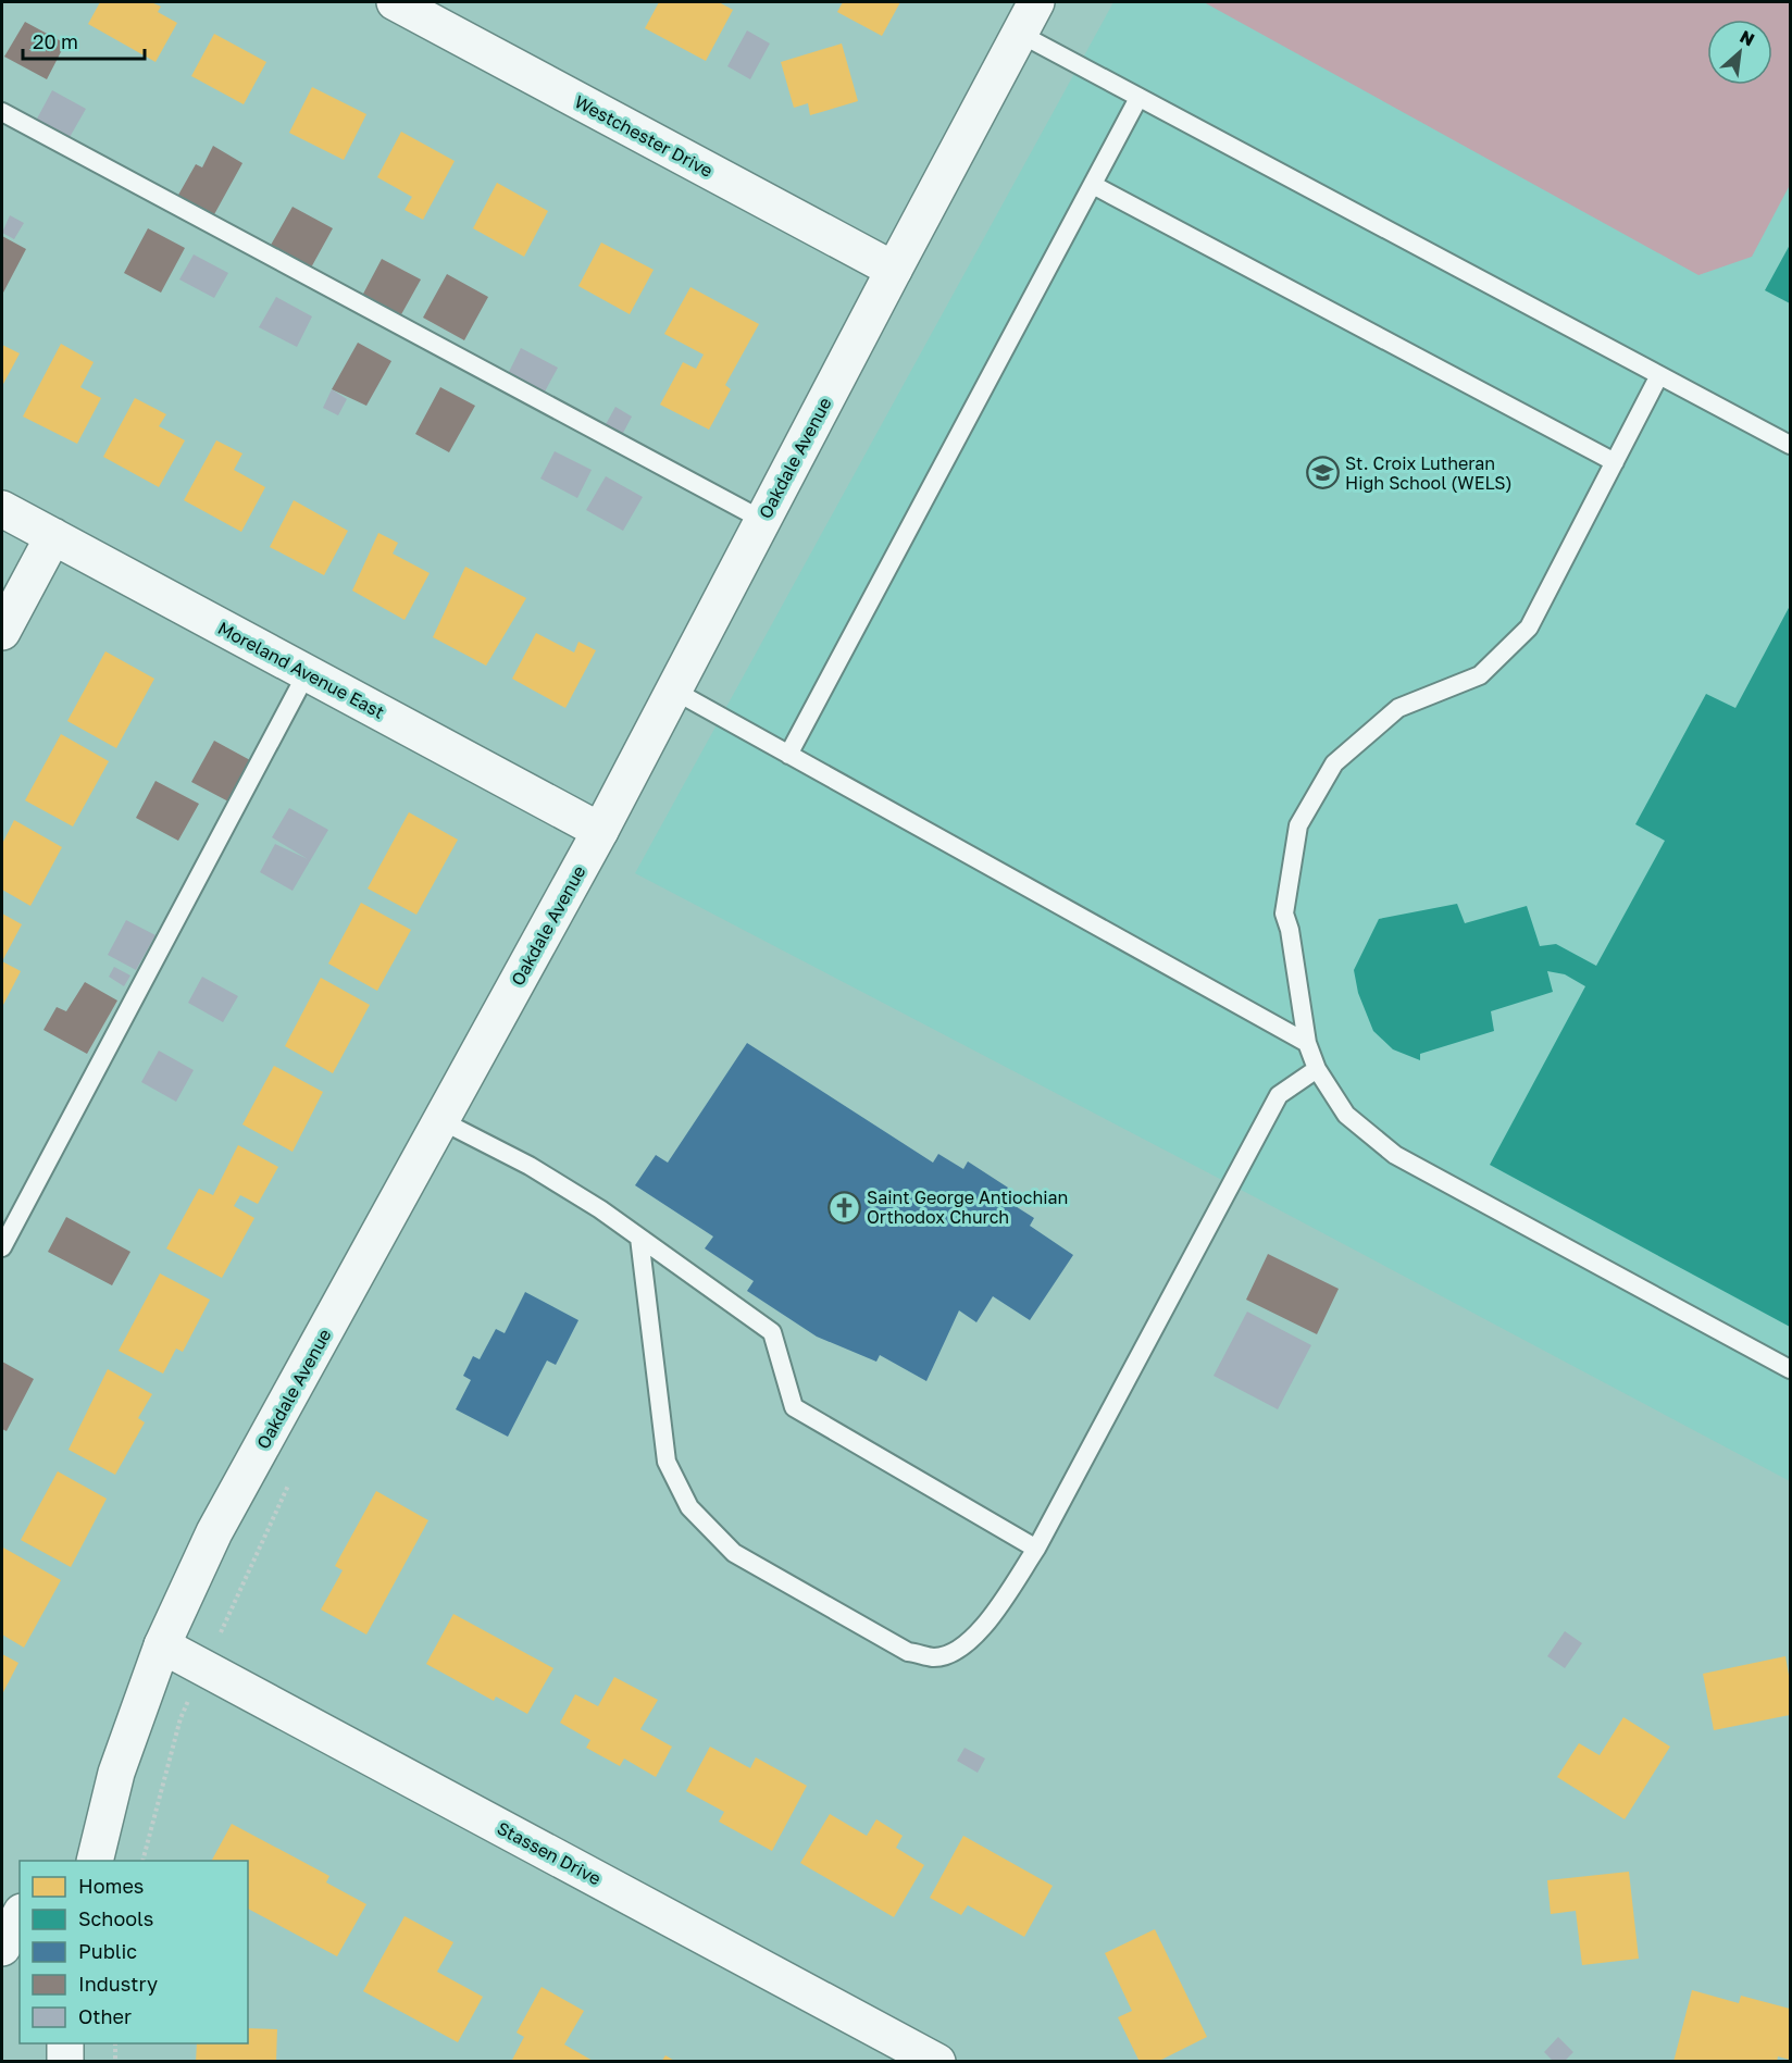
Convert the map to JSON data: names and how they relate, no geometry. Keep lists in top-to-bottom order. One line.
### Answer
{"streets":{"street":["Westchester Drive","Oakdale Avenue","Moreland Avenue East","Stassen Drive"]},"crossings":[["Westchester Drive","Oakdale Avenue"],["Oakdale Avenue","Moreland Avenue East"],["Oakdale Avenue","Stassen Drive"]],"places":{"school or university":["St. Croix Lutheran High School (WELS)"],"church":["Saint George Antiochian Orthodox Church"]},"legend":["Homes","Schools","Public","Industry","Other"],"scale_bar":"20 m","north":"top right"}
